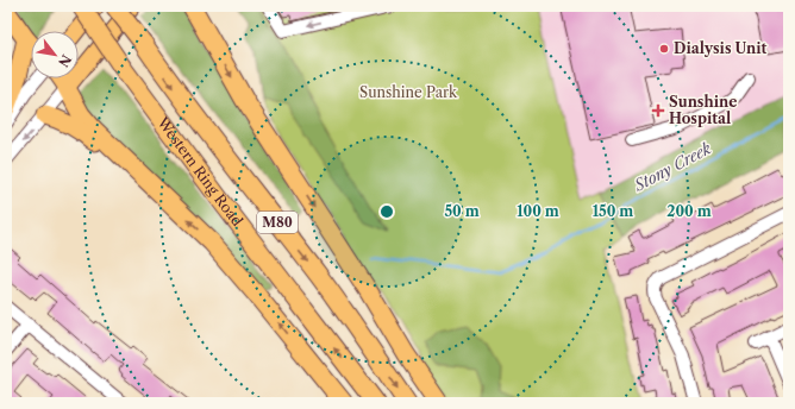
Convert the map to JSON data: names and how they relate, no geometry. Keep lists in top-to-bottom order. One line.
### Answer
{"streets":{"highway":["Western Ring Road","M80"]},"water":["Stony Creek"],"parks":["Sunshine Park"],"places":{"other":["Dialysis Unit"],"health":["Sunshine Hospital"]},"north":"bottom right","rings":["50 m","100 m","150 m","200 m"]}
